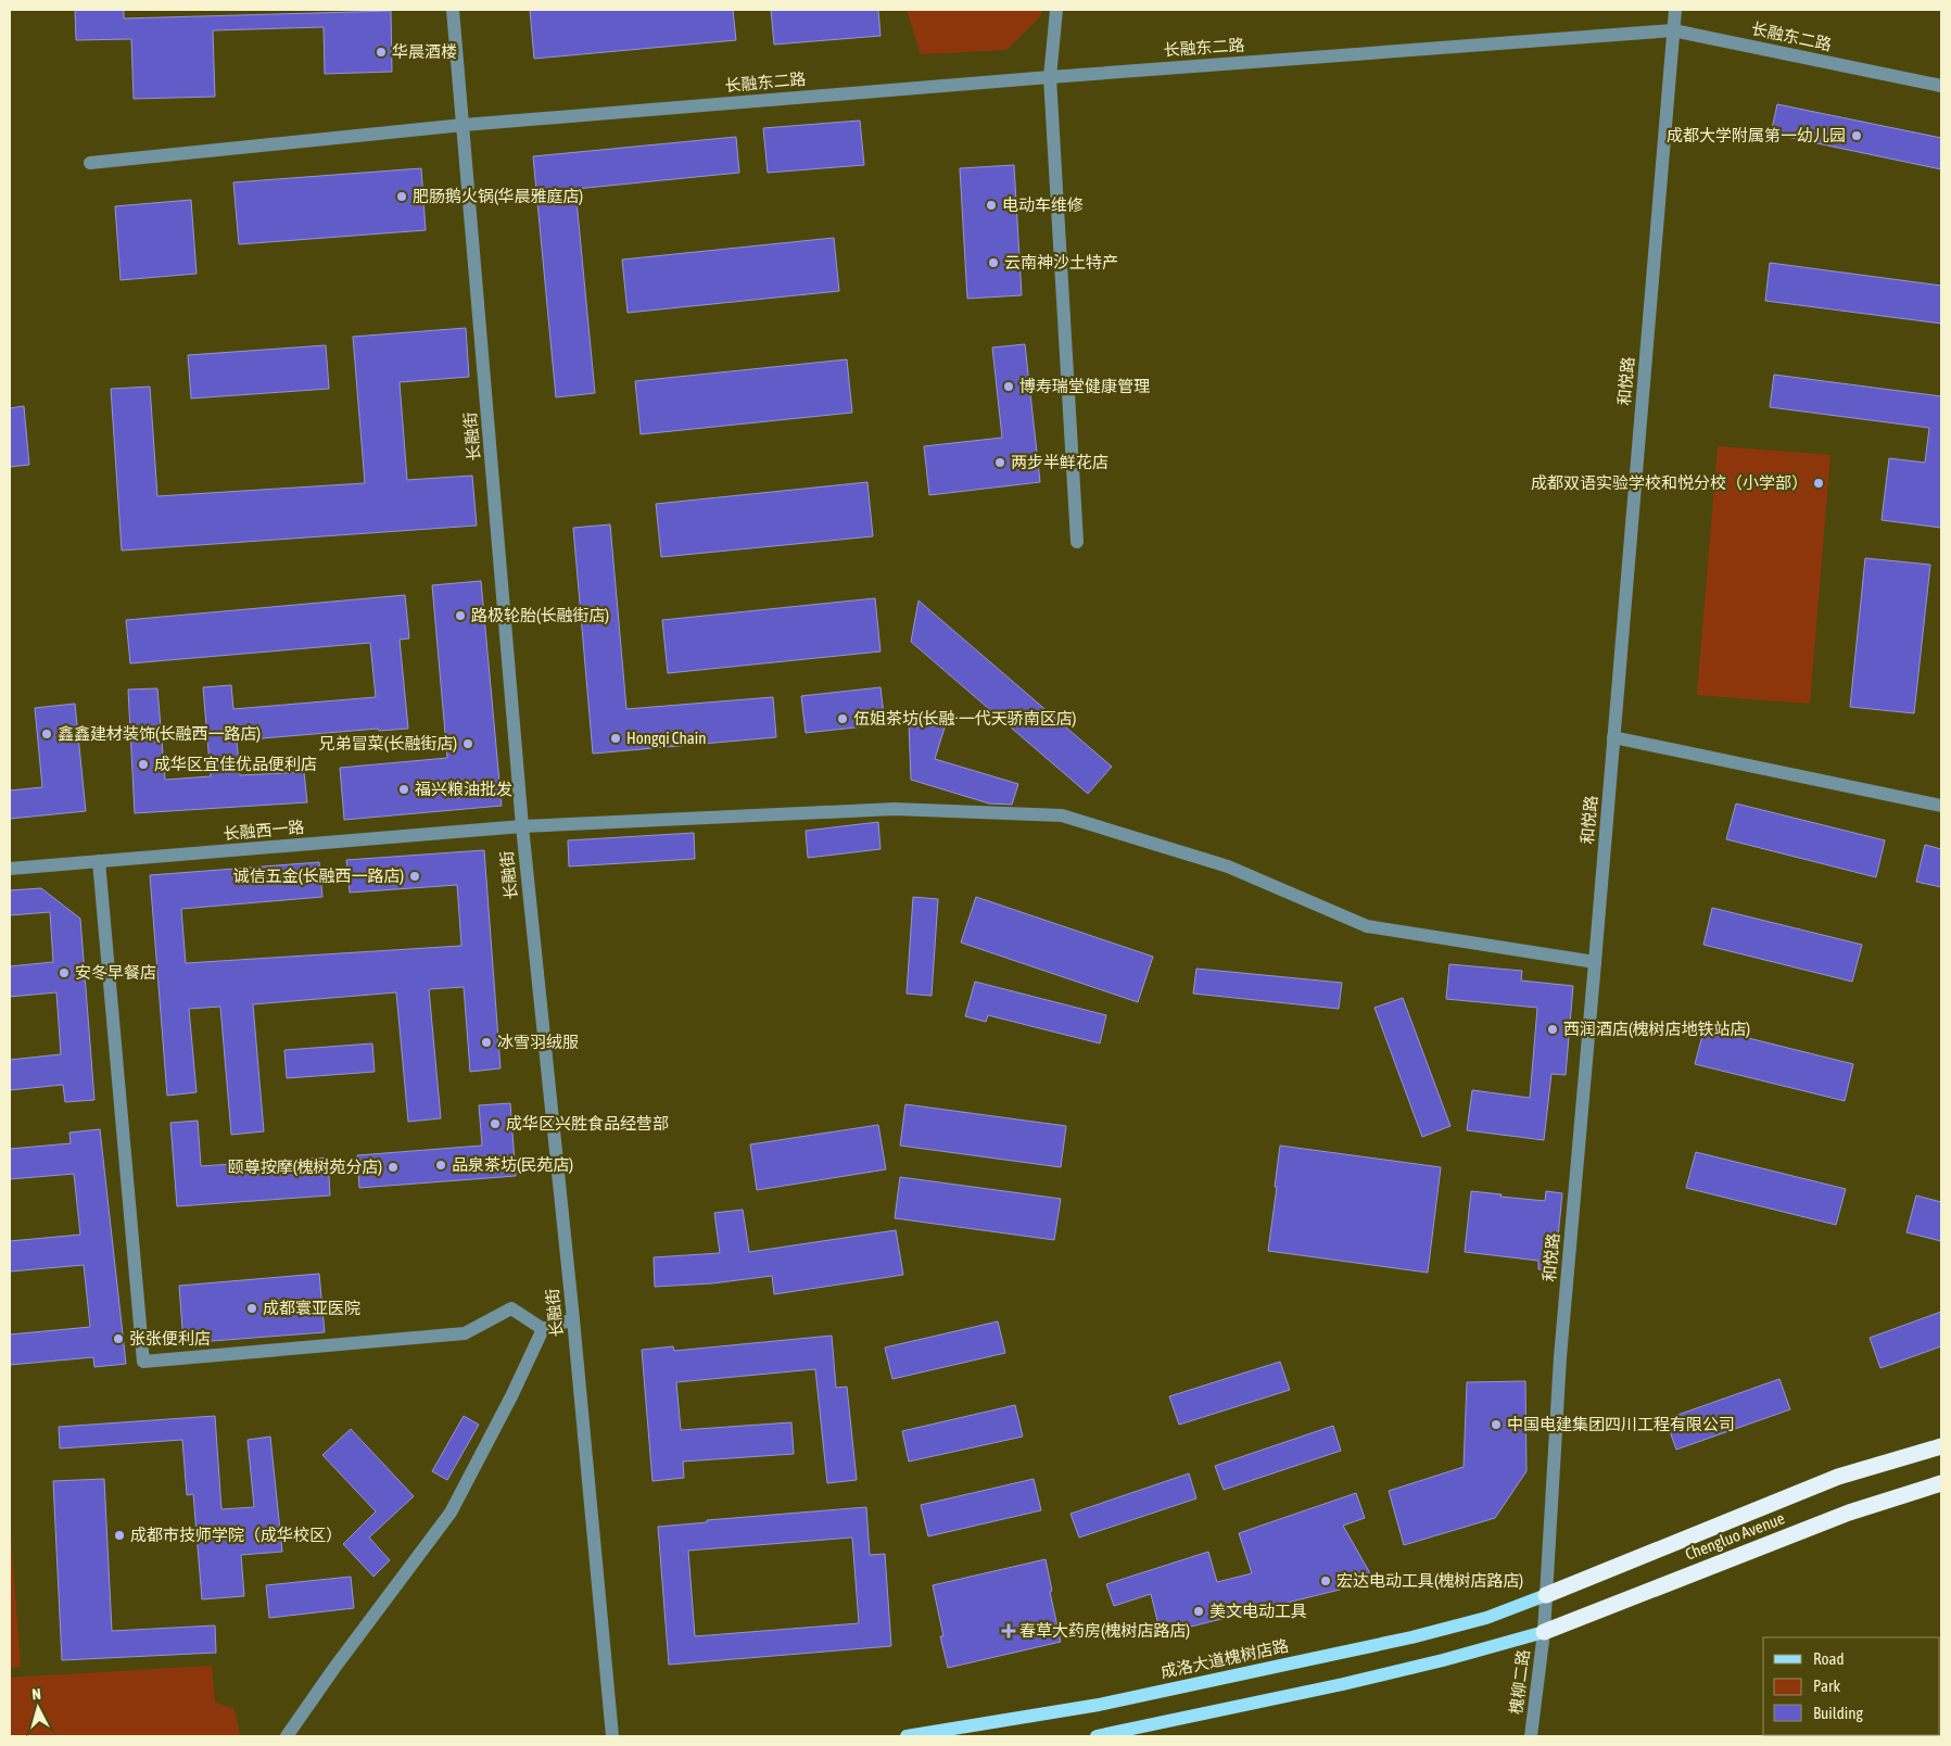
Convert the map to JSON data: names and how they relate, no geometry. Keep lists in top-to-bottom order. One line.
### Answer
{"streets":{"highway":["Chengluo Avenue"],"main road":["成洛大道槐树店路"],"street":["长融东二路","和悦路","长融街","长融西一路","槐柳二路"]},"crossings":[["长融东二路","和悦路"],["长融东二路","长融街"],["和悦路","长融西一路"],["和悦路","Chengluo Avenue"],["和悦路","成洛大道槐树店路"],["和悦路","槐柳二路"],["长融街","长融西一路"],["Chengluo Avenue","成洛大道槐树店路"],["Chengluo Avenue","槐柳二路"]],"places":{"other":["华晨酒楼","成都大学附属第一幼儿园","肥肠鹅火锅(华晨雅庭店)","电动车维修","云南神沙土特产","博寿瑞堂健康管理","两步半鲜花店","成都双语实验学校和悦分校（小学部）","路极轮胎(长融街店)","伍姐茶坊(长融·一代天骄南区店)","鑫鑫建材装饰(长融西一路店)","Hongqi Chain","兄弟冒菜(长融街店)","成华区宜佳优品便利店","福兴粮油批发","诚信五金(长融西一路店)","安冬早餐店","西润酒店(槐树店地铁站店)","冰雪羽绒服","成华区兴胜食品经营部","品泉茶坊(民苑店)","颐尊按摩(槐树苑分店)","成都寰亚医院","张张便利店","中国电建集团四川工程有限公司","成都市技师学院（成华校区）","宏达电动工具(槐树店路店)","美文电动工具"],"health":["春草大药房(槐树店路店)"]},"legend":["Road","Park","Building"],"north":"top"}
